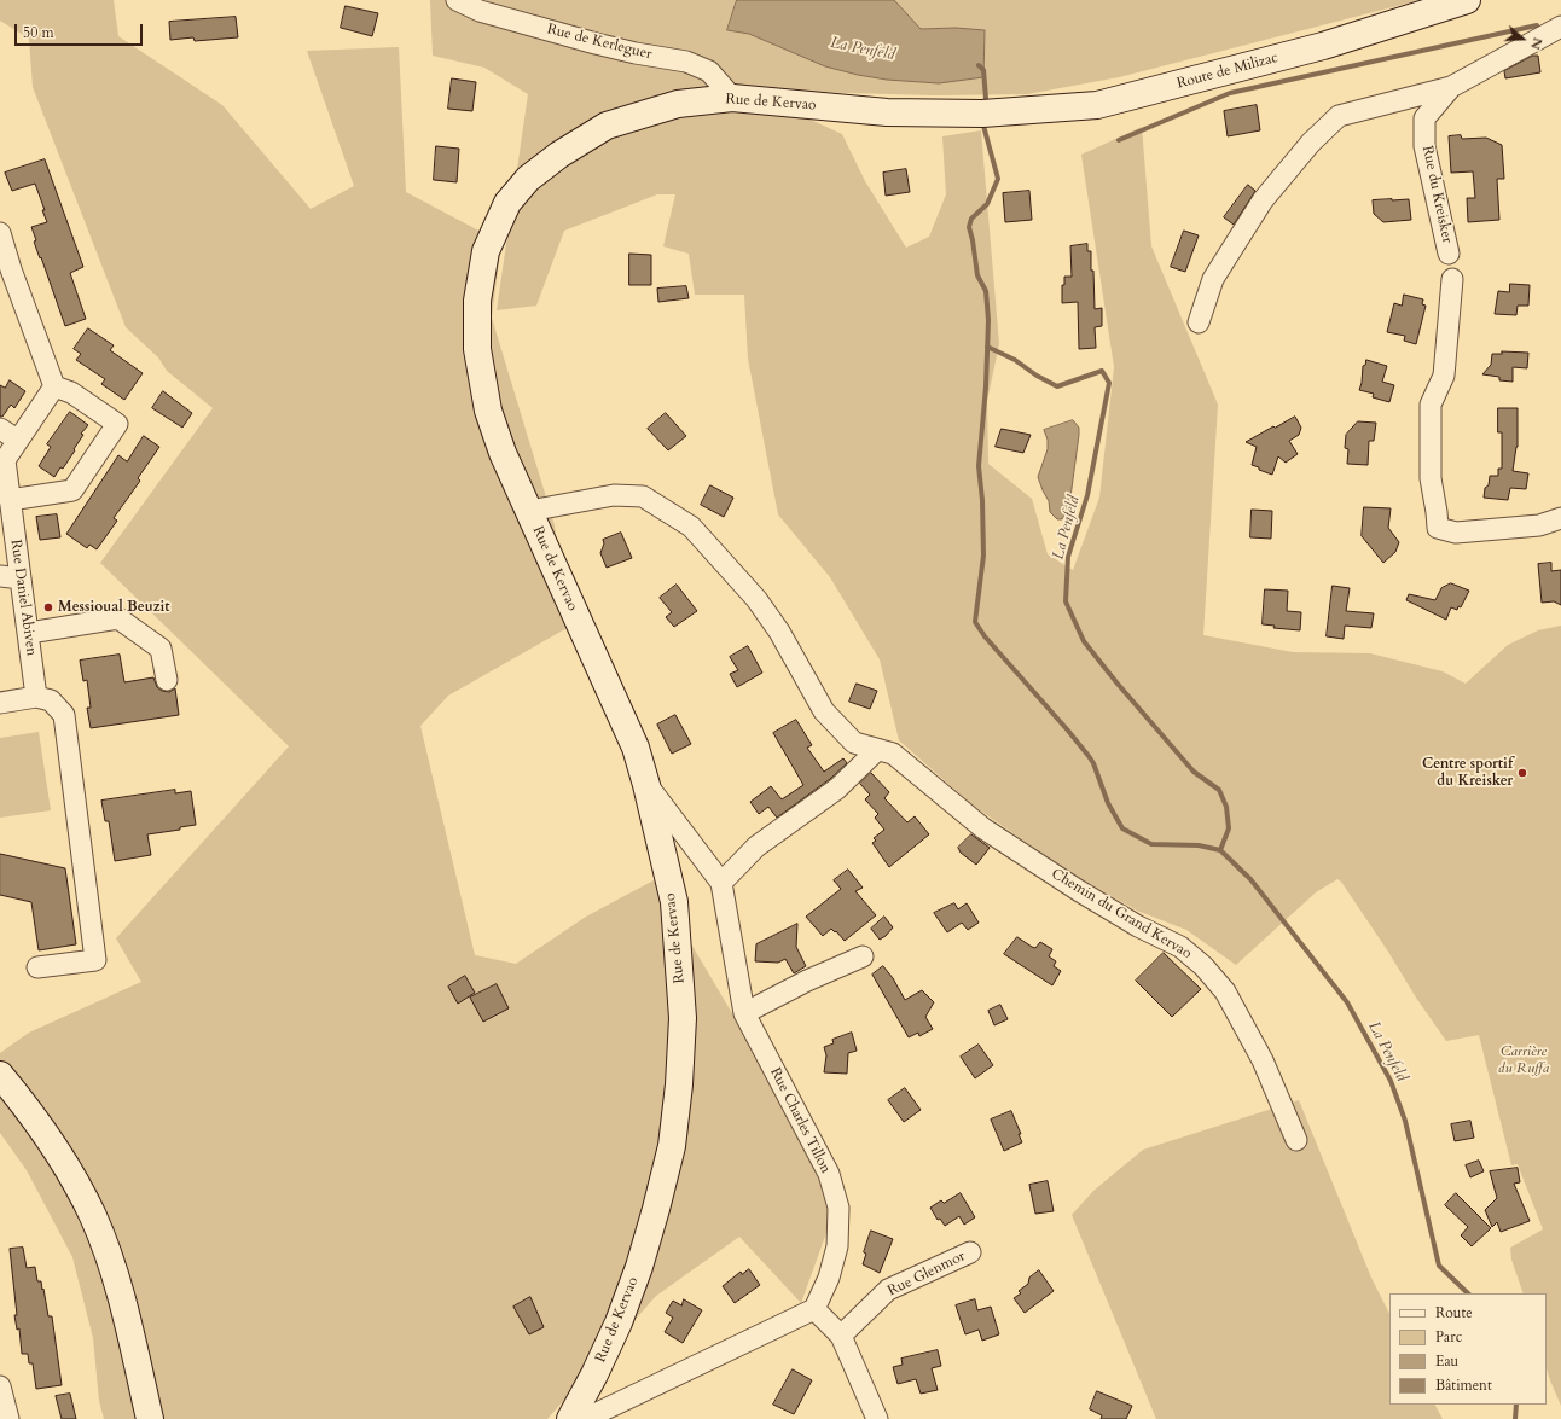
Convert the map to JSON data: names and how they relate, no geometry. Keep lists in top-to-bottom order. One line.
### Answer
{"streets":{"main road":["Route de Milizac","Rue de Kervao"],"street":["Rue de Kerleguer","Rue du Kreisker","Rue Daniel Abiven","Chemin du Grand Kervao","Rue Charles Tillon","Rue Glenmor"]},"crossings":[["Rue de Kerleguer","Rue de Kervao"],["Route de Milizac","Rue de Kervao"],["Rue de Kervao","Chemin du Grand Kervao"]],"water":["La Penfeld"],"parks":["Carrière du Ruffa"],"places":["Messioual Beuzit","Centre sportif du Kreisker"],"legend":["Route","Parc","Eau","Bâtiment"],"scale_bar":"50 m","north":"right"}
